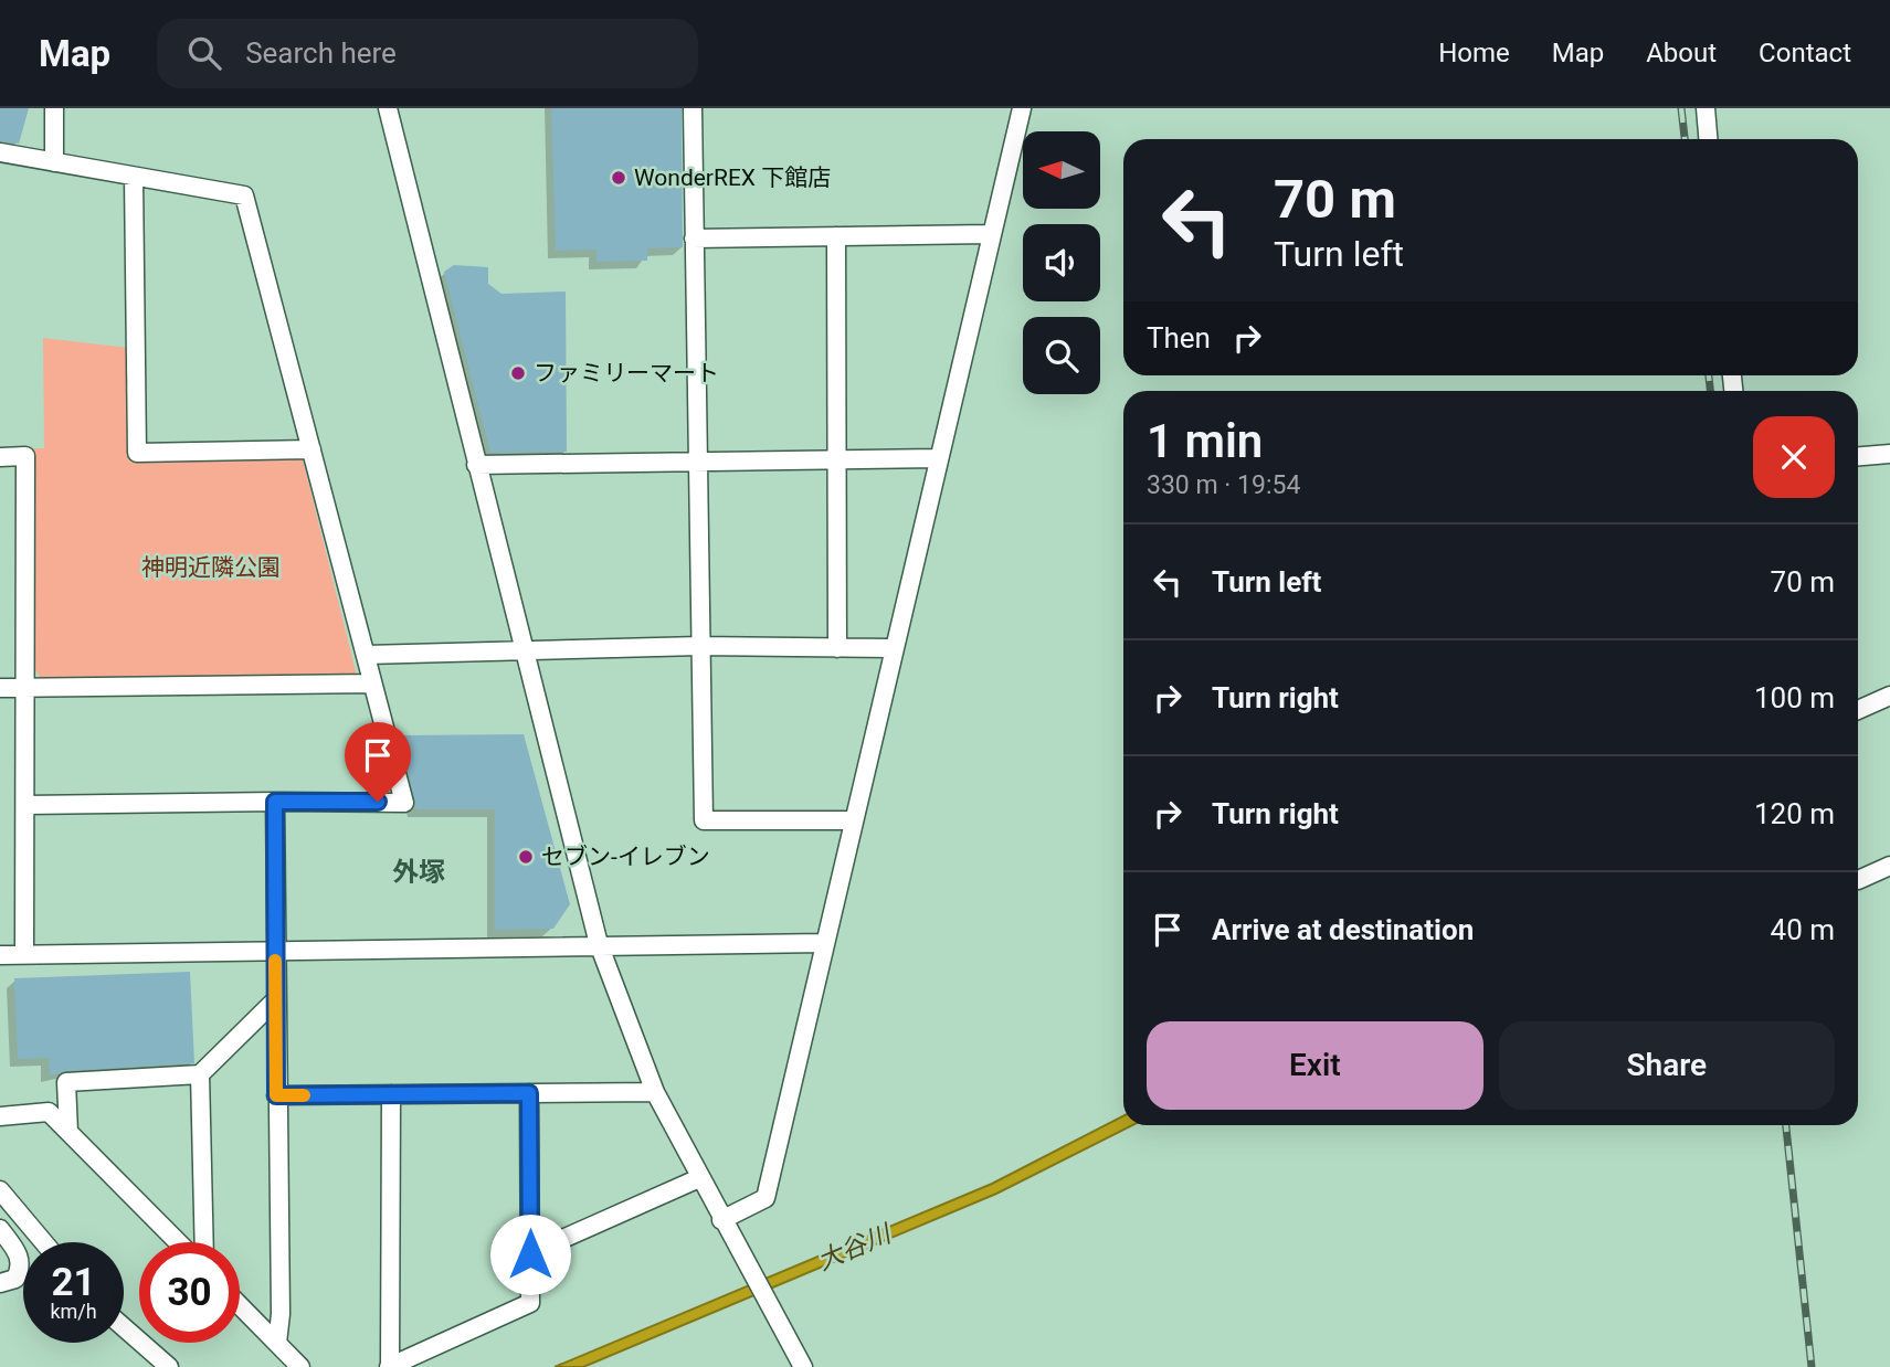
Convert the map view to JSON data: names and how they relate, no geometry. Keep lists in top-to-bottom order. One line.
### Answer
{"districts":["外塚"],"water":["大谷川"],"parks":["神明近隣公園"],"places":["WonderREX 下館店","ファミリーマート","セブン-イレブン"],"north":"left","page":{"header":"Map","search":"Search here","nav":["Home","Map","About","Contact"],"turn":["70 m","Turn left"],"then":"Then","heading":["1 min","330 m · 19:54"],"list":[{"name":"Turn left","value":"70 m"},{"name":"Turn right","value":"100 m"},{"name":"Turn right","value":"120 m"},{"name":"Arrive at destination","value":"40 m"}],"buttons":["Exit","Share"],"speed":"21 km/h","limit":"30"}}
